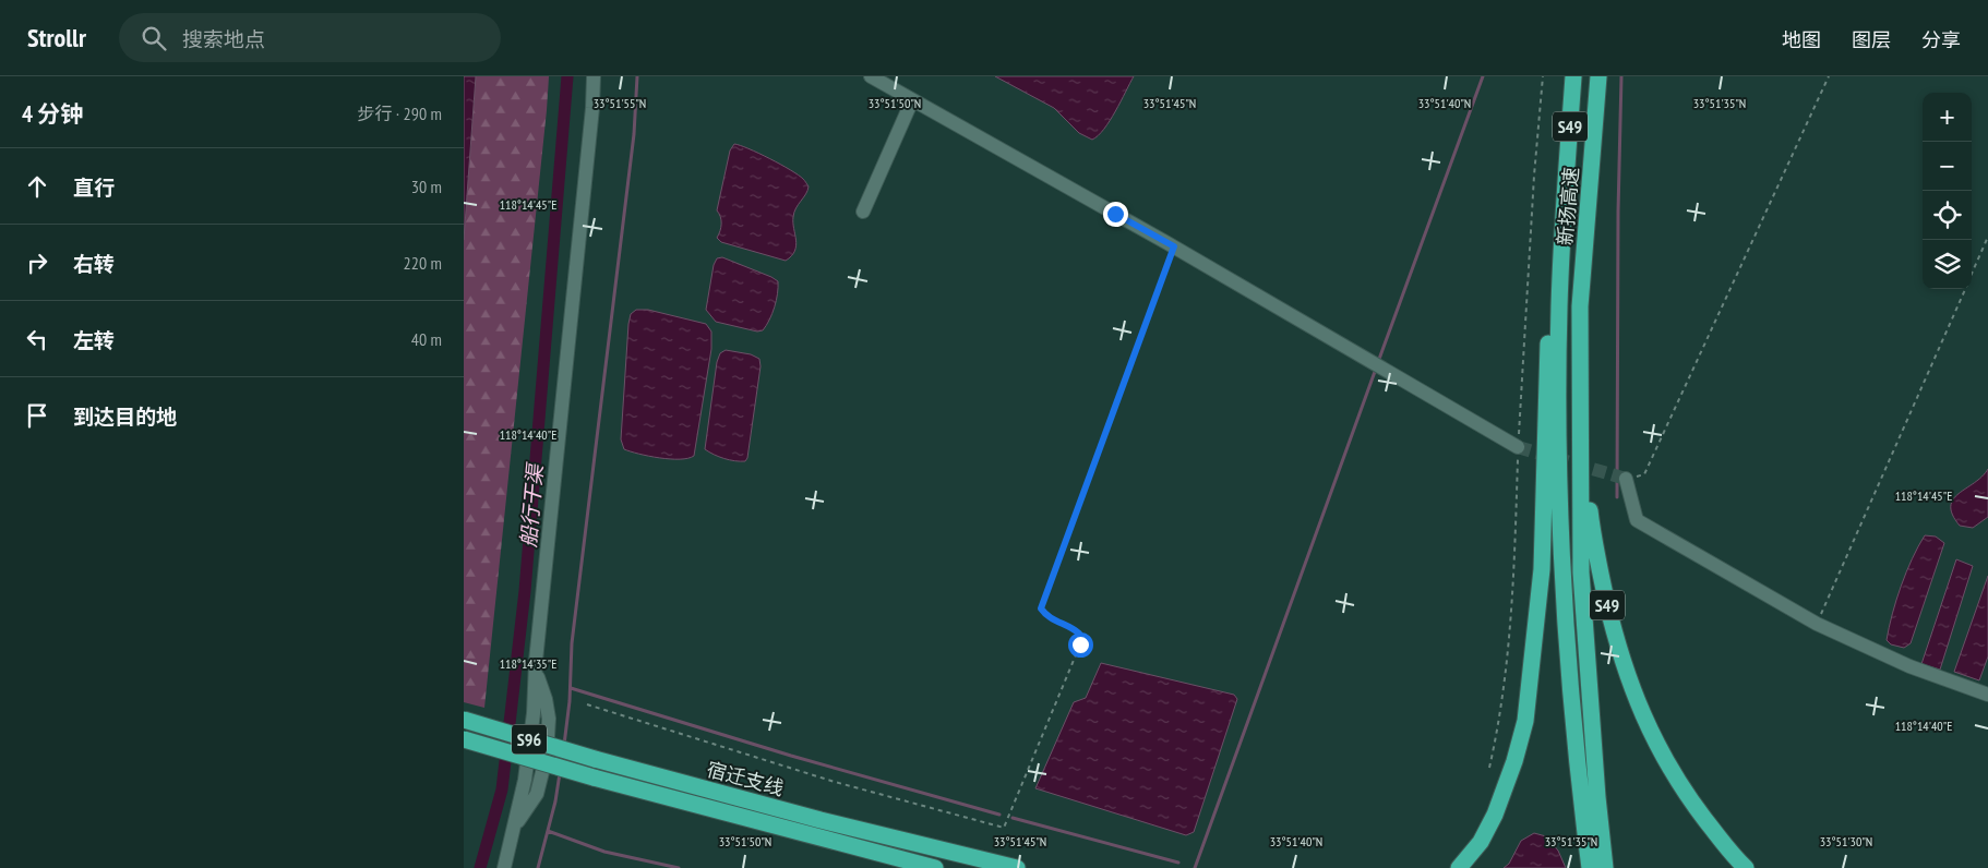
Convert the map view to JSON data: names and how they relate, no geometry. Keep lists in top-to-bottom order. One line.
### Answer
{"streets":{"highway":["S49","新扬高速","S96","宿迁支线"]},"crossings":[["S49","新扬高速"]],"water":["船行干渠"],"page":{"header":"Strollr","search":"搜索地点","nav":["地图","图层","分享"],"heading":["4 分钟","步行 · 290 m"],"map_buttons":["+","−"],"list":[["直行","30 m"],["右转","220 m"],["左转","40 m"],"到达目的地"]},"coordinates":["33°51'55\"N","33°51'50\"N","33°51'45\"N","33°51'40\"N","33°51'35\"N","118°14'45\"E","118°14'40\"E","118°14'35\"E","33°51'30\"N"]}
